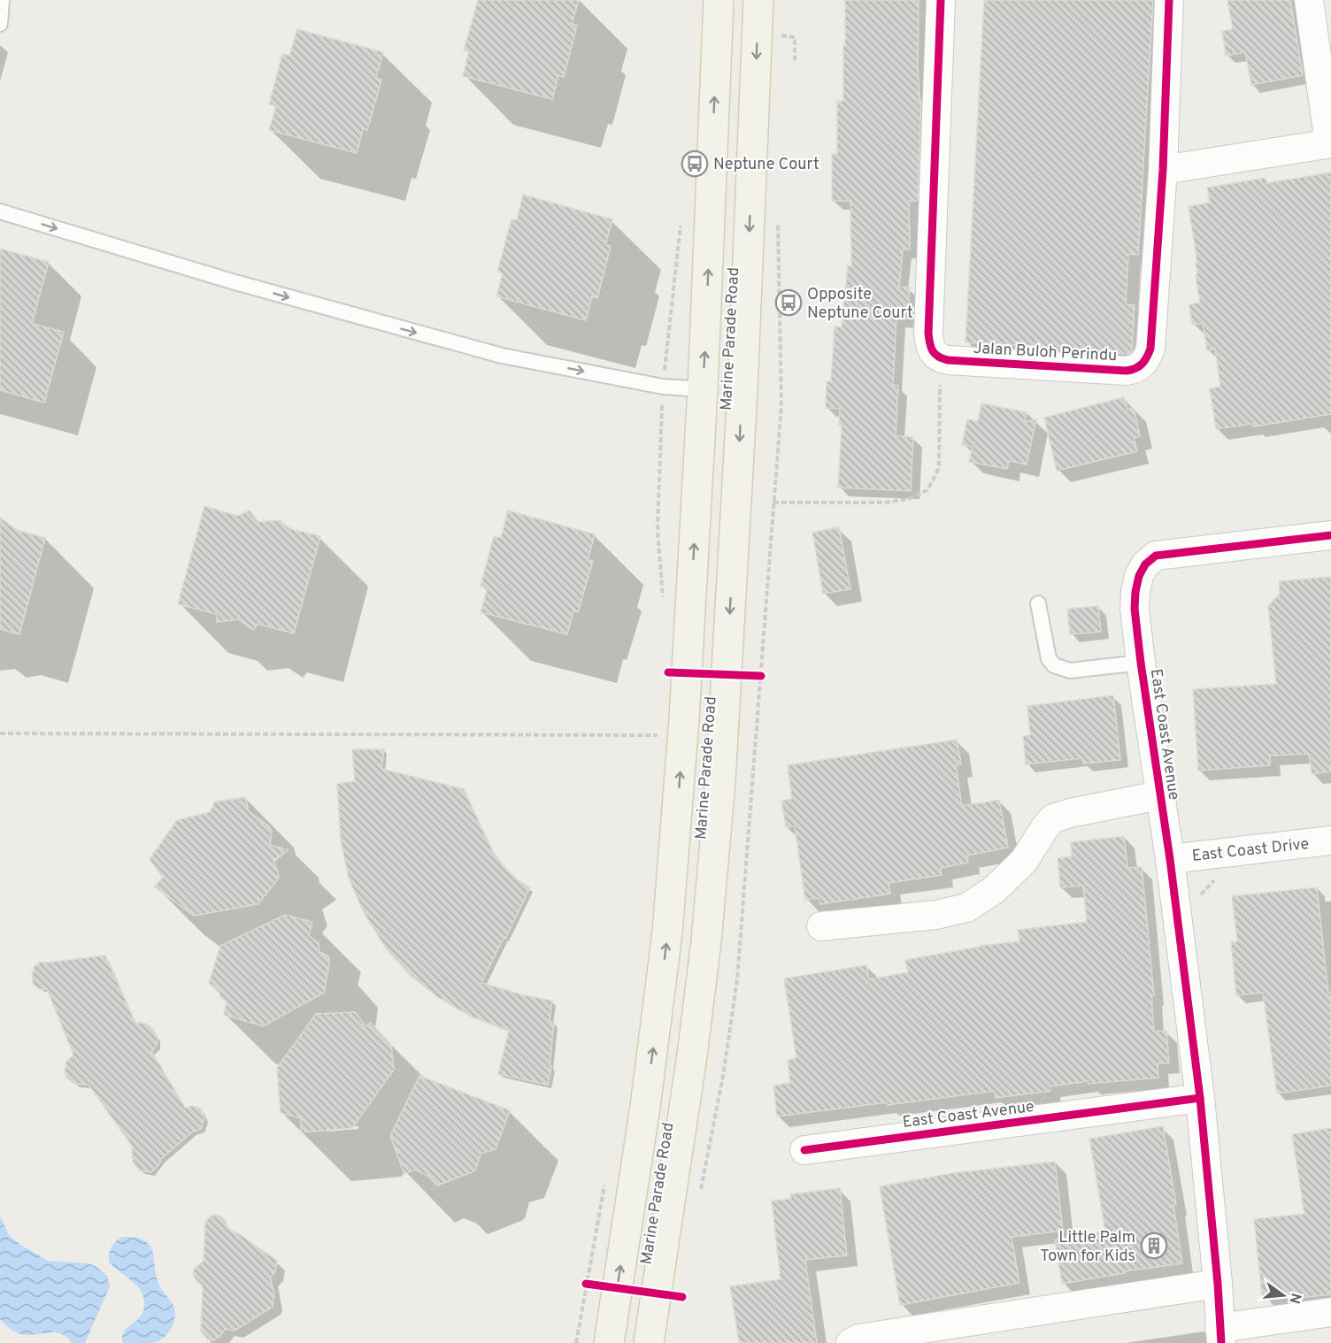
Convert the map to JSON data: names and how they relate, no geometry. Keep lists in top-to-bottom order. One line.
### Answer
{"streets":{"main road":["Marine Parade Road"],"street":["Jalan Buloh Perindu","East Coast Avenue","East Coast Drive"]},"crossings":[["East Coast Avenue","East Coast Drive"]],"places":{"bus stop":["Neptune Court","Opposite Neptune Court"],"building":["Little Palm Town for Kids"]},"north":"right"}
